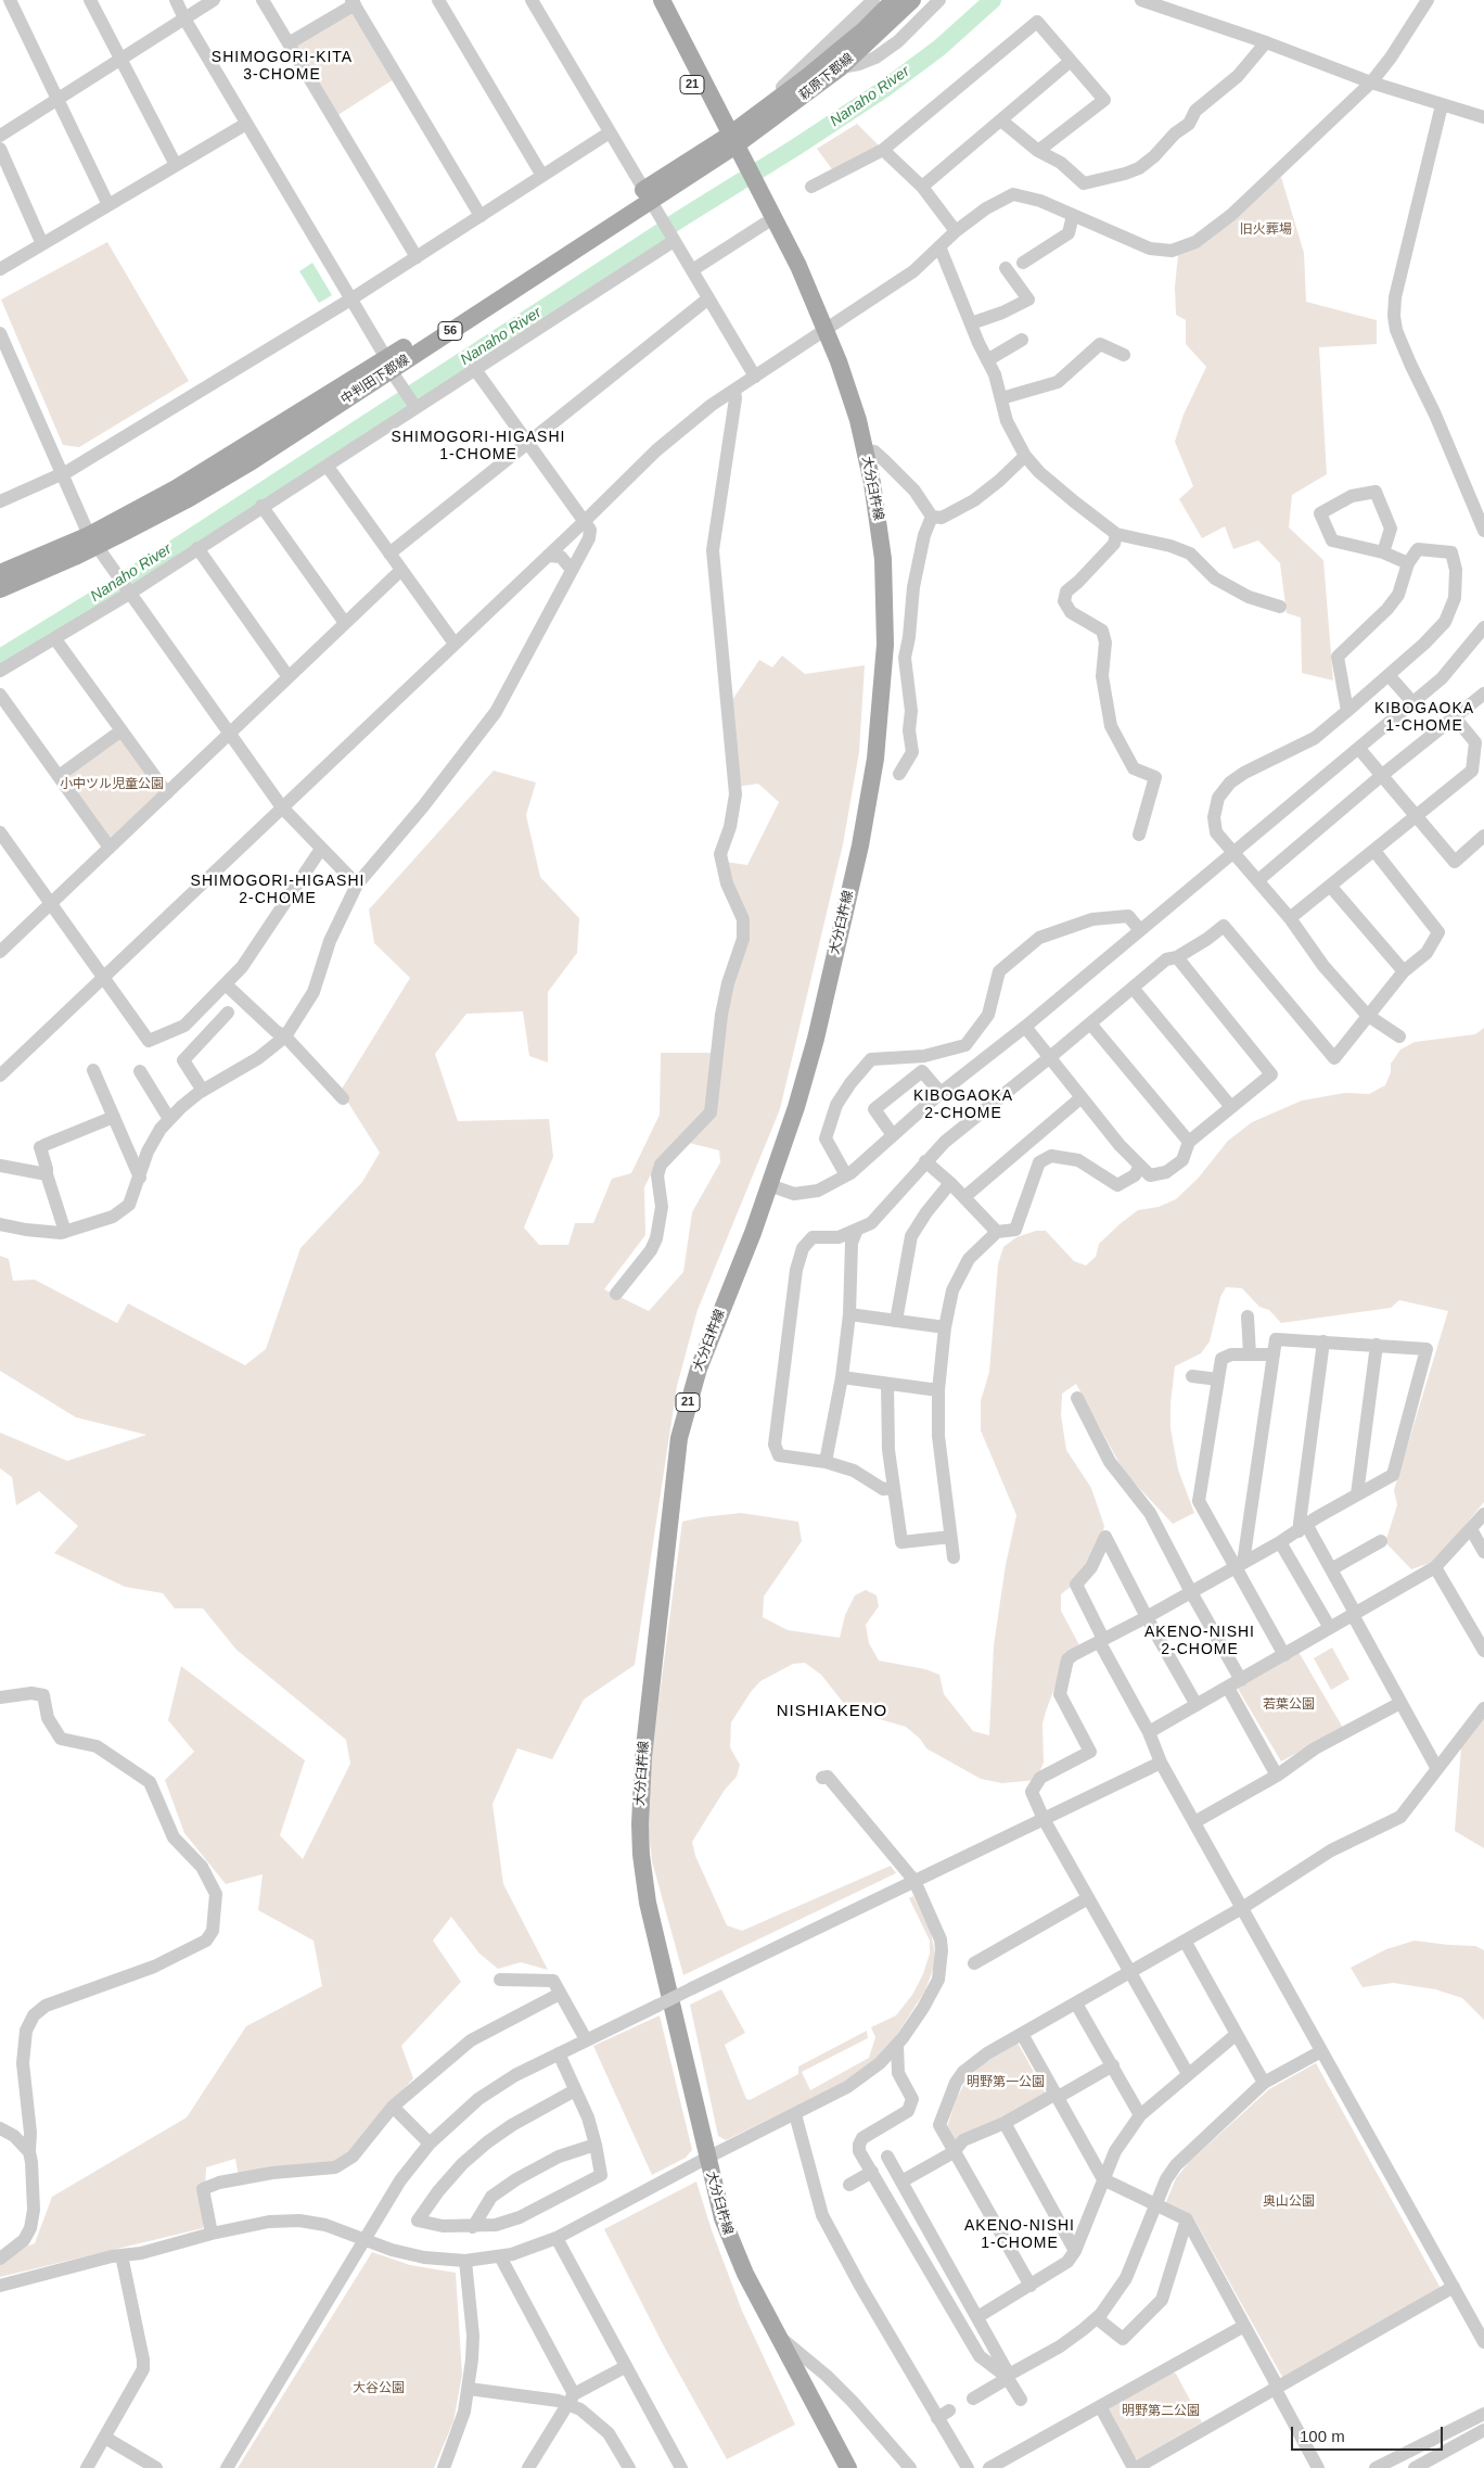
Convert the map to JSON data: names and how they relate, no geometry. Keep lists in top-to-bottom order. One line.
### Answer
{"streets":{"main road":["萩原下郡線","21","56","中判田下郡線","大分臼杵線"]},"crossings":[["萩原下郡線","中判田下郡線"],["萩原下郡線","大分臼杵線"],["中判田下郡線","大分臼杵線"]],"districts":["SHIMOGORI-KITA 3-CHOME","SHIMOGORI-HIGASHI 1-CHOME","KIBOGAOKA 1-CHOME","SHIMOGORI-HIGASHI 2-CHOME","KIBOGAOKA 2-CHOME","AKENO-NISHI 2-CHOME","NISHIAKENO","AKENO-NISHI 1-CHOME"],"water":["Nanaho River"],"parks":["旧火葬場","小中ツル児童公園","若葉公園","明野第一公園","奥山公園","大谷公園","明野第二公園"],"scale_bar":"100 m"}
